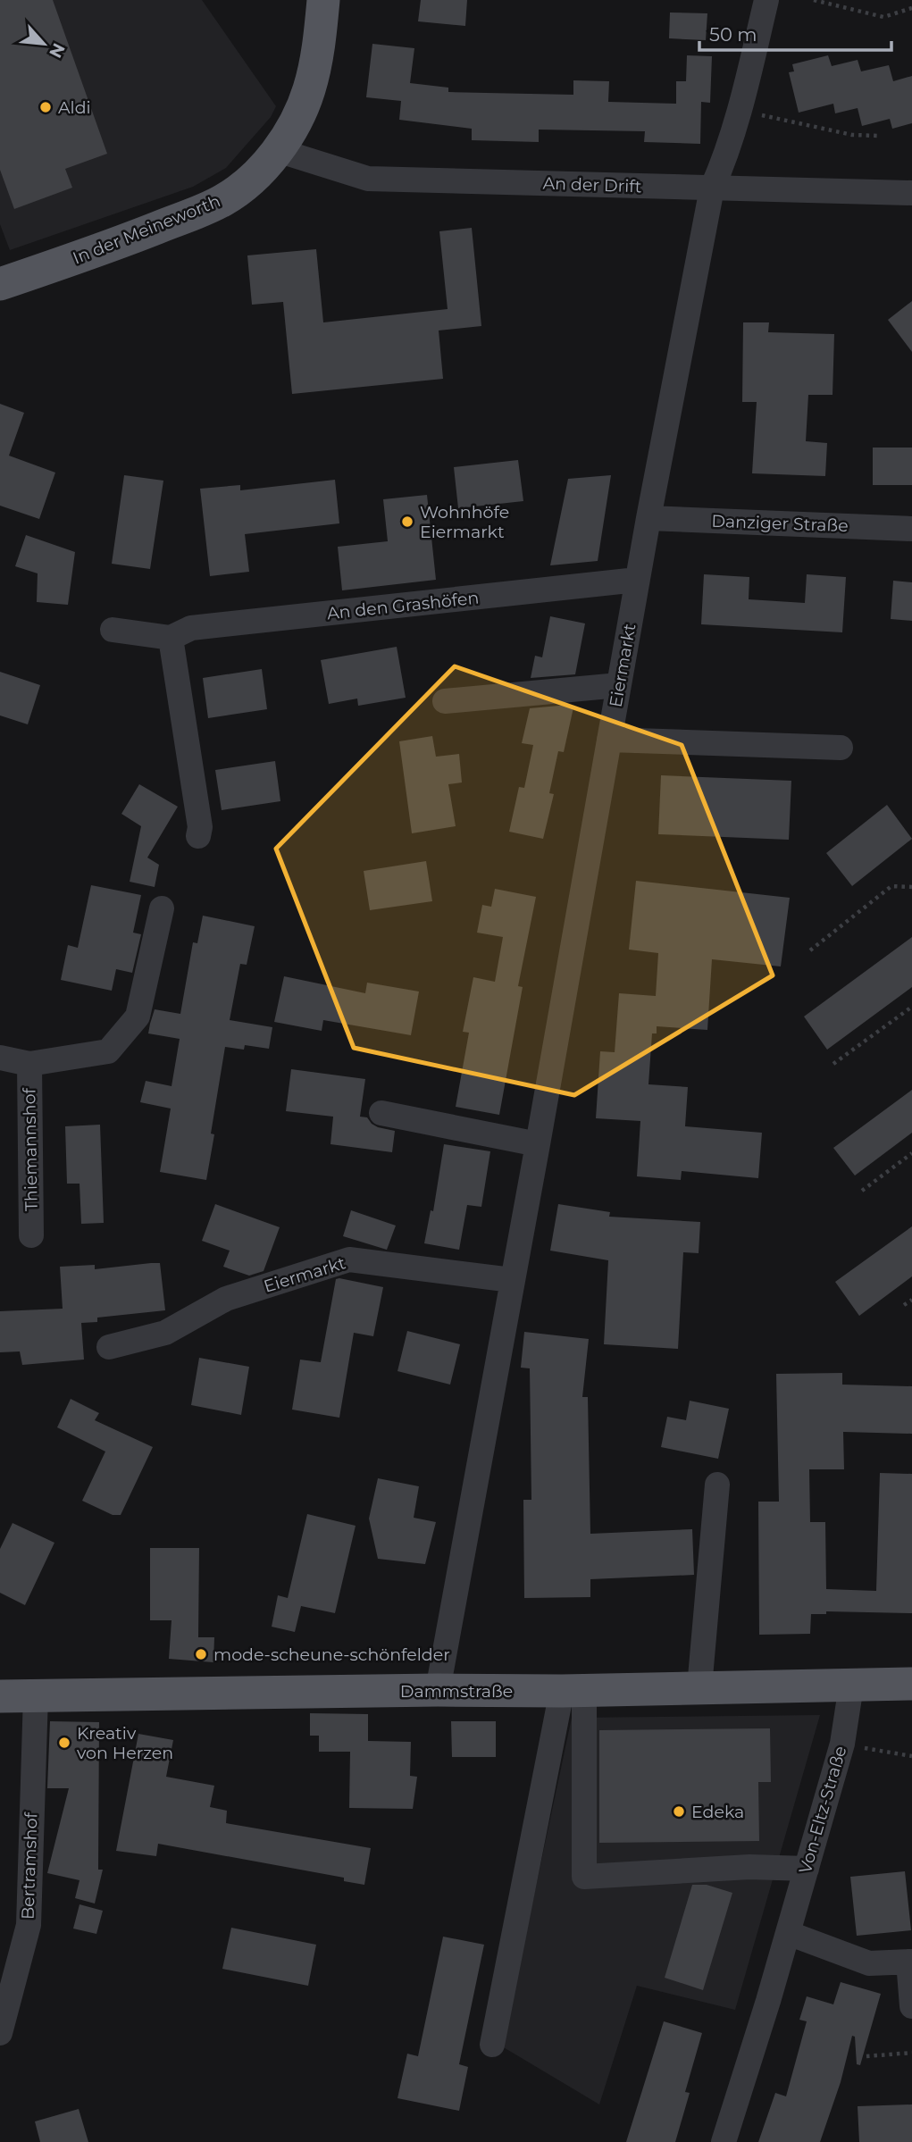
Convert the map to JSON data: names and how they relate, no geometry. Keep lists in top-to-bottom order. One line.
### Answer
{"streets":{"main road":["In der Meineworth","Dammstraße"],"street":["An der Drift","Danziger Straße","An den Grashöfen","Eiermarkt","Thiemannshof","Von-Eltz-Straße","Bertramshof"]},"crossings":[["An der Drift","In der Meineworth"],["An der Drift","Eiermarkt"],["Danziger Straße","Eiermarkt"],["An den Grashöfen","Eiermarkt"],["Eiermarkt","Dammstraße"],["Dammstraße","Von-Eltz-Straße"],["Dammstraße","Bertramshof"]],"places":["Aldi","Wohnhöfe Eiermarkt","mode-scheune-schönfelder","Kreativ von Herzen","Edeka"],"scale_bar":"50 m","north":"bottom right"}
